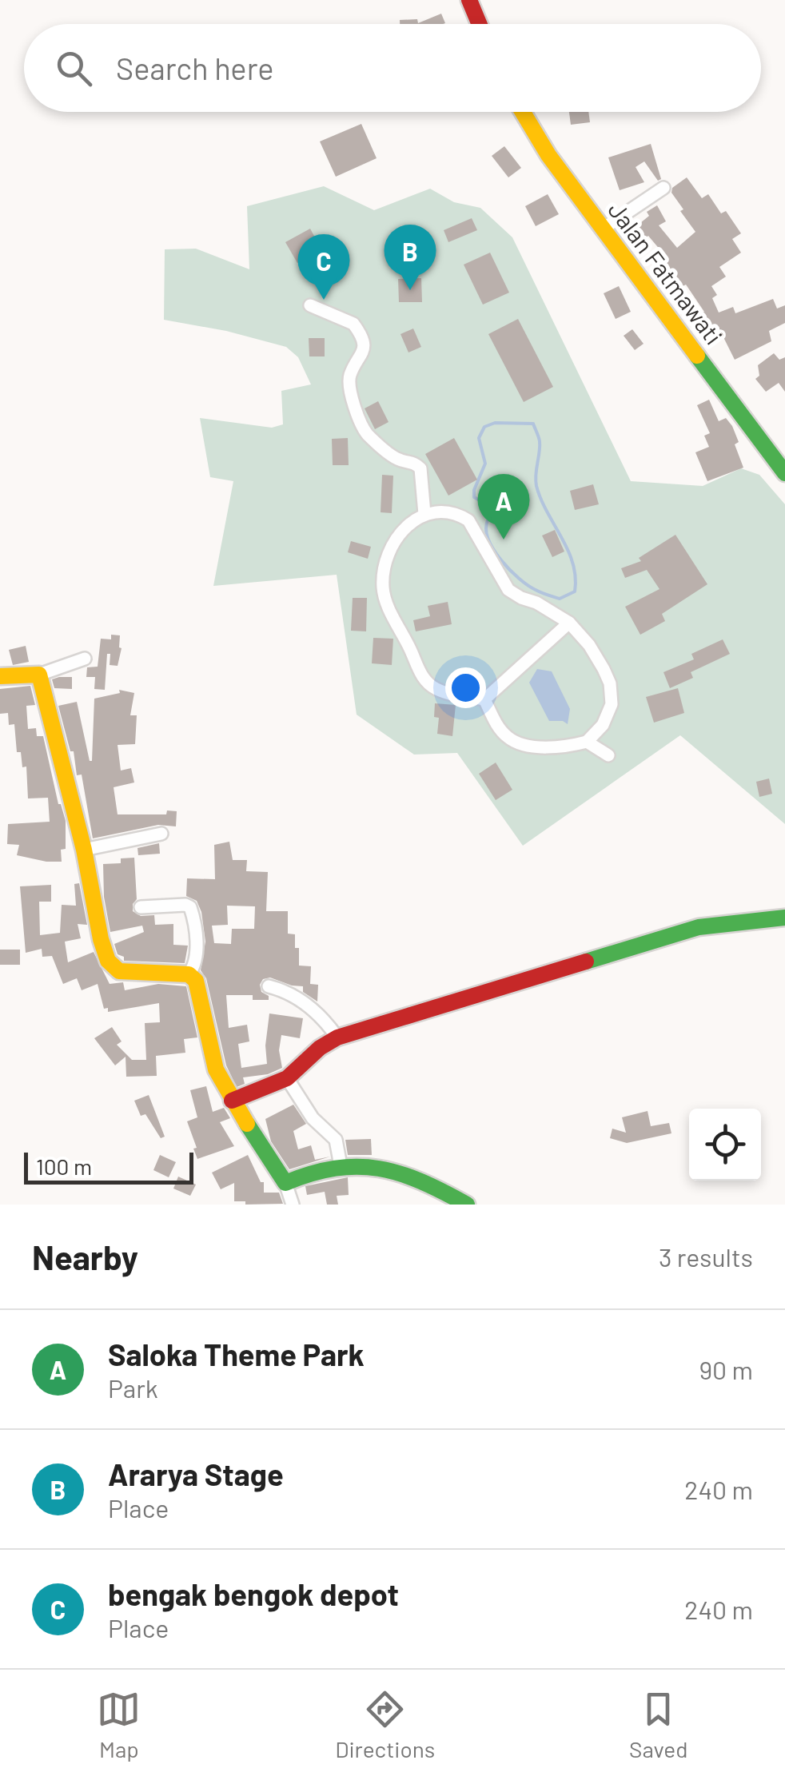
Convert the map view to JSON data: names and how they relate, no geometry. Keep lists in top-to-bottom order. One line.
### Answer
{"streets":{"main road":["Jalan Fatmawati"]},"scale_bar":"100 m","page":{"search":"Search here","pins":["B","C","A"],"scale":"100 m","heading":["Nearby","3 results"],"list":[{"mark":"A","name":"Saloka Theme Park","note":"Park","value":"90 m"},{"mark":"B","name":"Ararya Stage","note":"Place","value":"240 m"},{"mark":"C","name":"bengak bengok depot","note":"Place","value":"240 m"}],"nav":["Map","Directions","Saved"]}}
